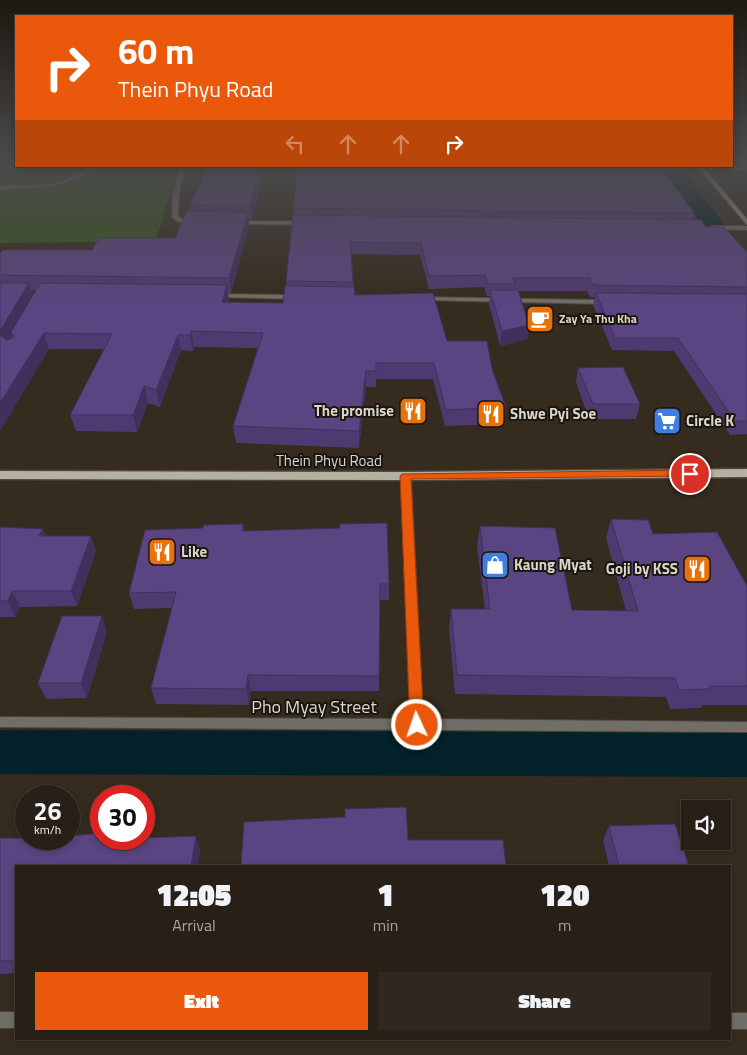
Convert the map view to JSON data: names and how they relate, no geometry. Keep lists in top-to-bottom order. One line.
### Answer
{"streets":{"main road":["Thein Phyu Road"],"street":["Pho Myay Street"]},"places":{"cafe":["Zay Ya Thu Kha"],"restaurant":["The promise","Shwe Pyi Soe","Like","Goji by KSS"],"supermarket":["Circle K"],"shop":["Kaung Myat"]},"page":{"turn":["60 m","Thein Phyu Road"],"speed":"26 km/h","limit":"30","eta":["12:05","Arrival","1","min","120","m"],"buttons":["Exit","Share"]}}
